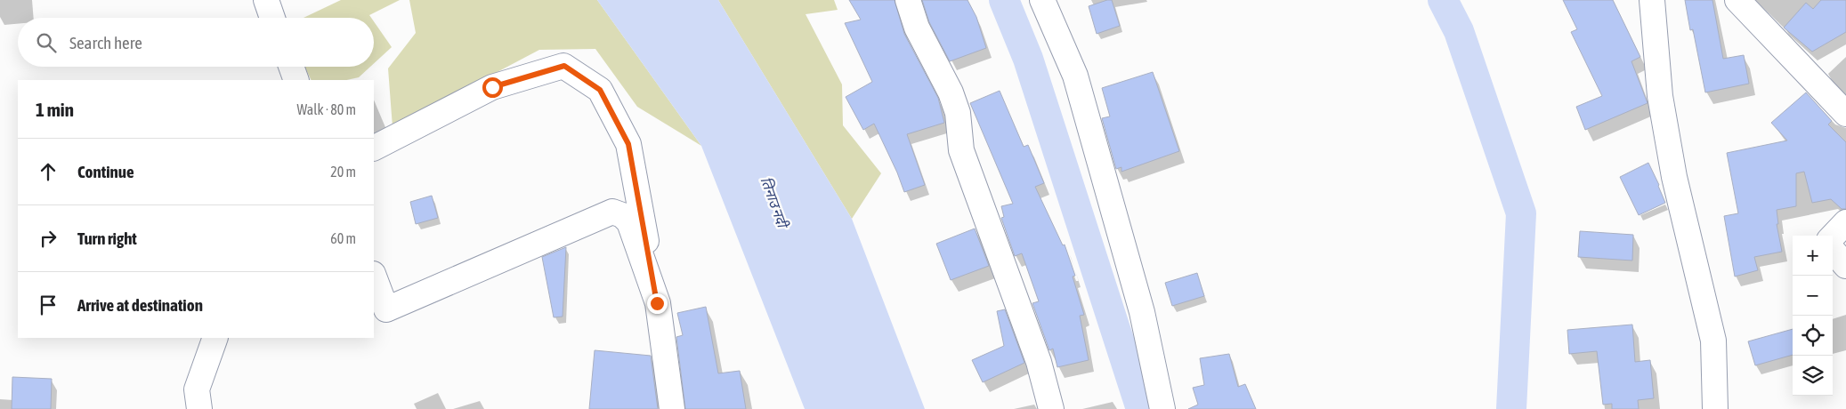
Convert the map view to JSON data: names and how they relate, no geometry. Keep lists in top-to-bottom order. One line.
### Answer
{"water":["तिनाउ नदी"],"page":{"search":"Search here","heading":["1 min","Walk · 80 m"],"list":[["Continue","20 m"],["Turn right","60 m"],"Arrive at destination"],"map_buttons":["+","−"]}}
